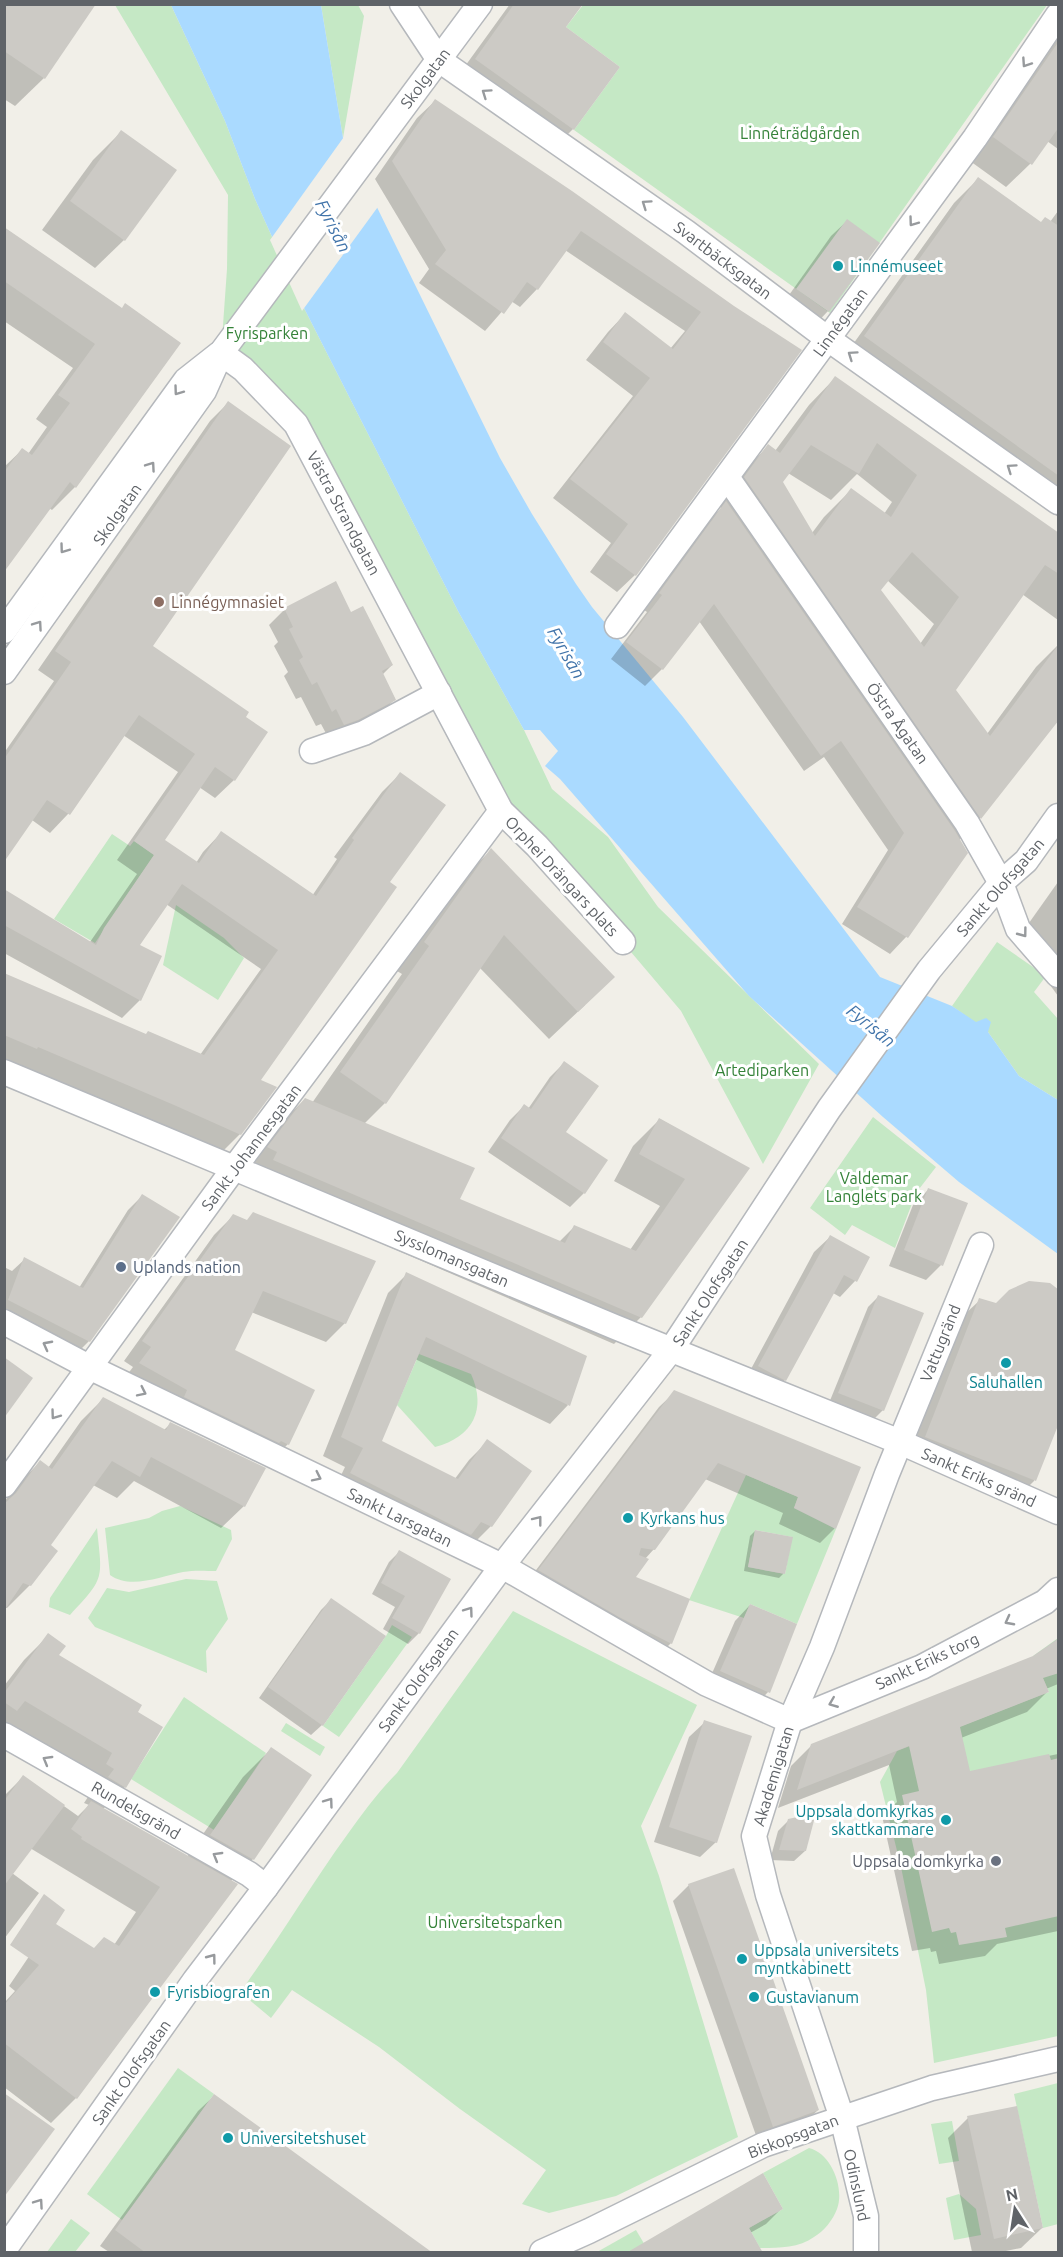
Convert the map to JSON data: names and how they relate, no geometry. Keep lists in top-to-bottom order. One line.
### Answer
{"streets":{"street":["Skolgatan","Svartbäcksgatan","Linnégatan","Västra Strandgatan","Östra Ågatan","Orphei Drängars plats","Sankt Olofsgatan","Sankt Johannesgatan","Sysslomansgatan","Vattugränd","Sankt Eriks gränd","Sankt Larsgatan","Sankt Eriks torg","Akademigatan","Rundelsgränd","Biskopsgatan","Odinslund"]},"crossings":[["Skolgatan","Svartbäcksgatan"],["Skolgatan","Västra Strandgatan"],["Svartbäcksgatan","Linnégatan"],["Linnégatan","Östra Ågatan"],["Västra Strandgatan","Orphei Drängars plats"],["Västra Strandgatan","Sankt Johannesgatan"],["Östra Ågatan","Sankt Olofsgatan"],["Orphei Drängars plats","Sankt Johannesgatan"],["Sankt Olofsgatan","Sysslomansgatan"],["Sankt Olofsgatan","Sankt Larsgatan"],["Sankt Olofsgatan","Rundelsgränd"],["Sankt Johannesgatan","Sysslomansgatan"],["Sankt Johannesgatan","Sankt Larsgatan"],["Sysslomansgatan","Vattugränd"],["Sysslomansgatan","Sankt Eriks gränd"],["Sysslomansgatan","Akademigatan"],["Vattugränd","Sankt Eriks gränd"],["Vattugränd","Akademigatan"],["Sankt Eriks gränd","Akademigatan"],["Sankt Larsgatan","Sankt Eriks torg"],["Sankt Larsgatan","Akademigatan"],["Sankt Eriks torg","Akademigatan"],["Akademigatan","Biskopsgatan"],["Akademigatan","Odinslund"],["Biskopsgatan","Odinslund"]],"one_way":["Svartbäcksgatan","Linnégatan","Sankt Olofsgatan","Sankt Eriks torg","Rundelsgränd"],"water":["Fyrisån"],"parks":["Linnéträdgården","Fyrisparken","Artediparken","Valdemar Langlets park","Universitetsparken"],"places":["Linnémuseet","Linnégymnasiet","Uplands nation","Saluhallen","Kyrkans hus","Uppsala domkyrkas skattkammare","Uppsala domkyrka","Uppsala universitets myntkabinett","Fyrisbiografen","Gustavianum","Universitetshuset"],"north":"top"}
